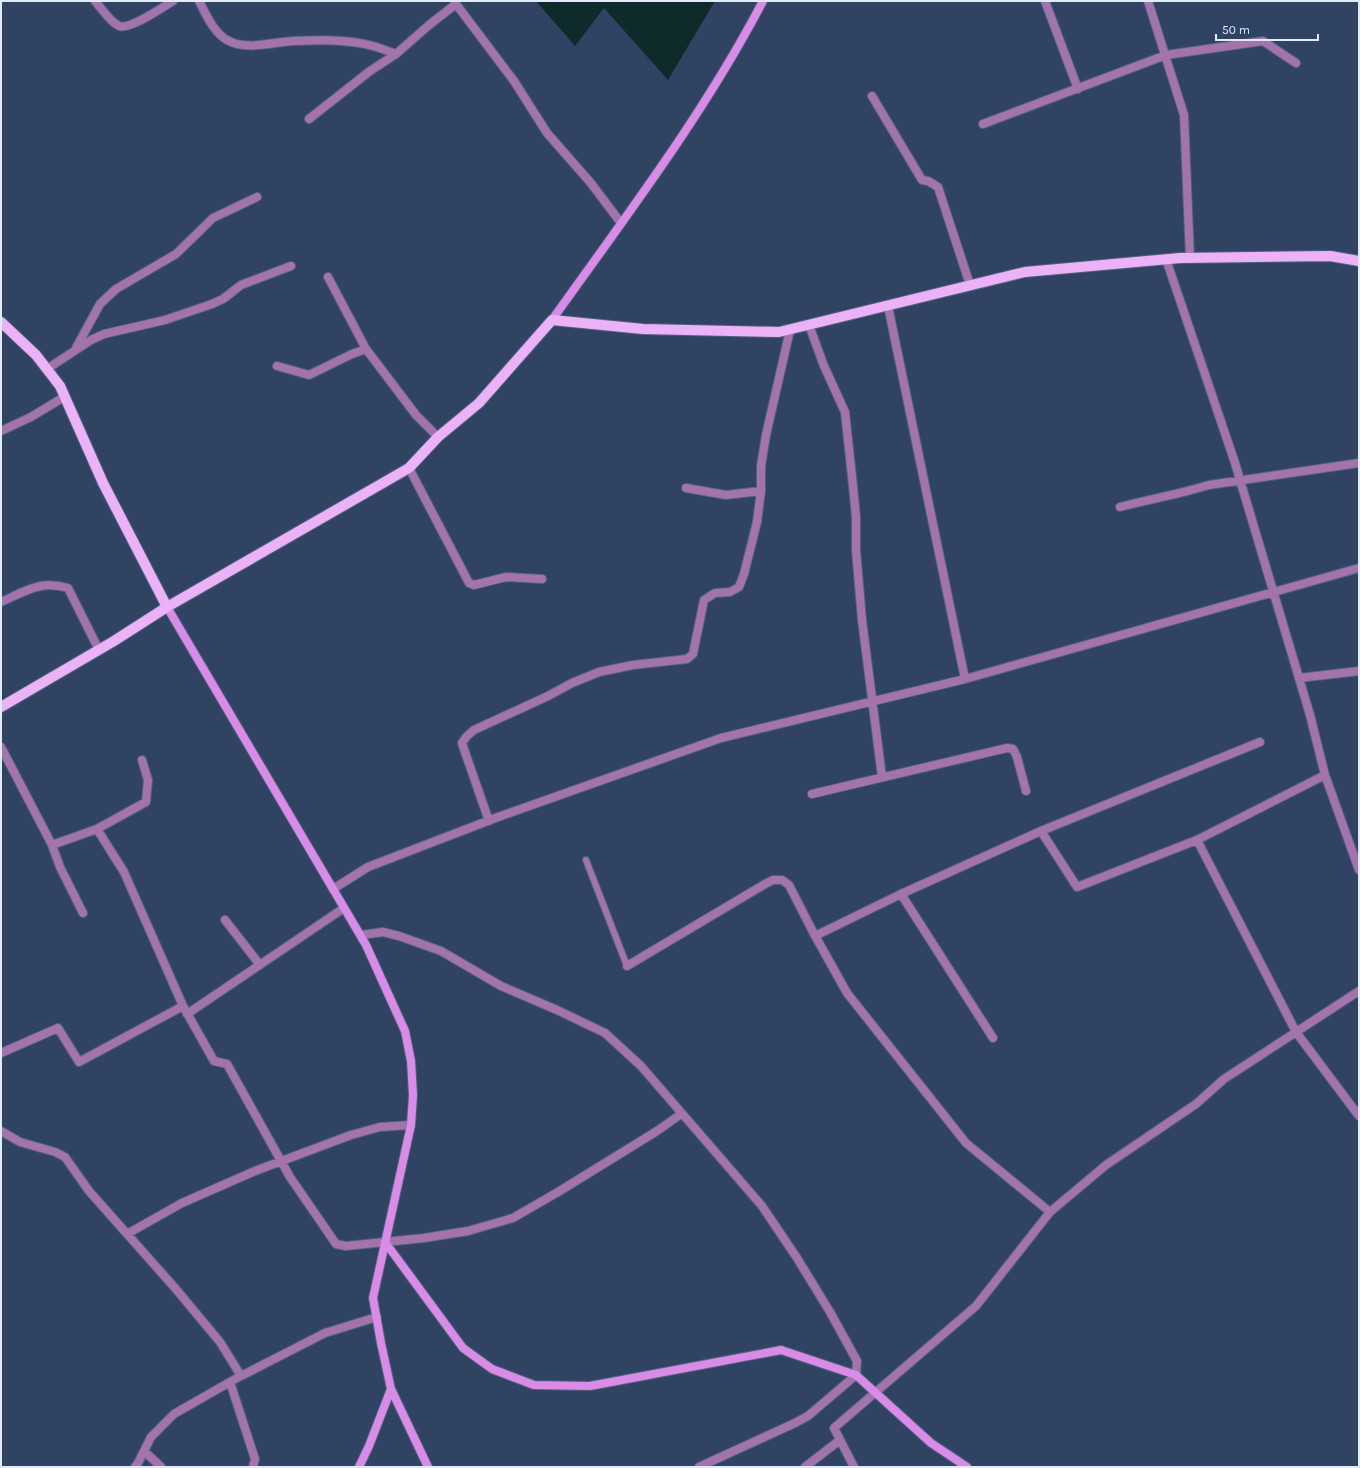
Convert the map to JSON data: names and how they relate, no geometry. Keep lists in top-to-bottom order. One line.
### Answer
{"scale_bar":"50 m"}
